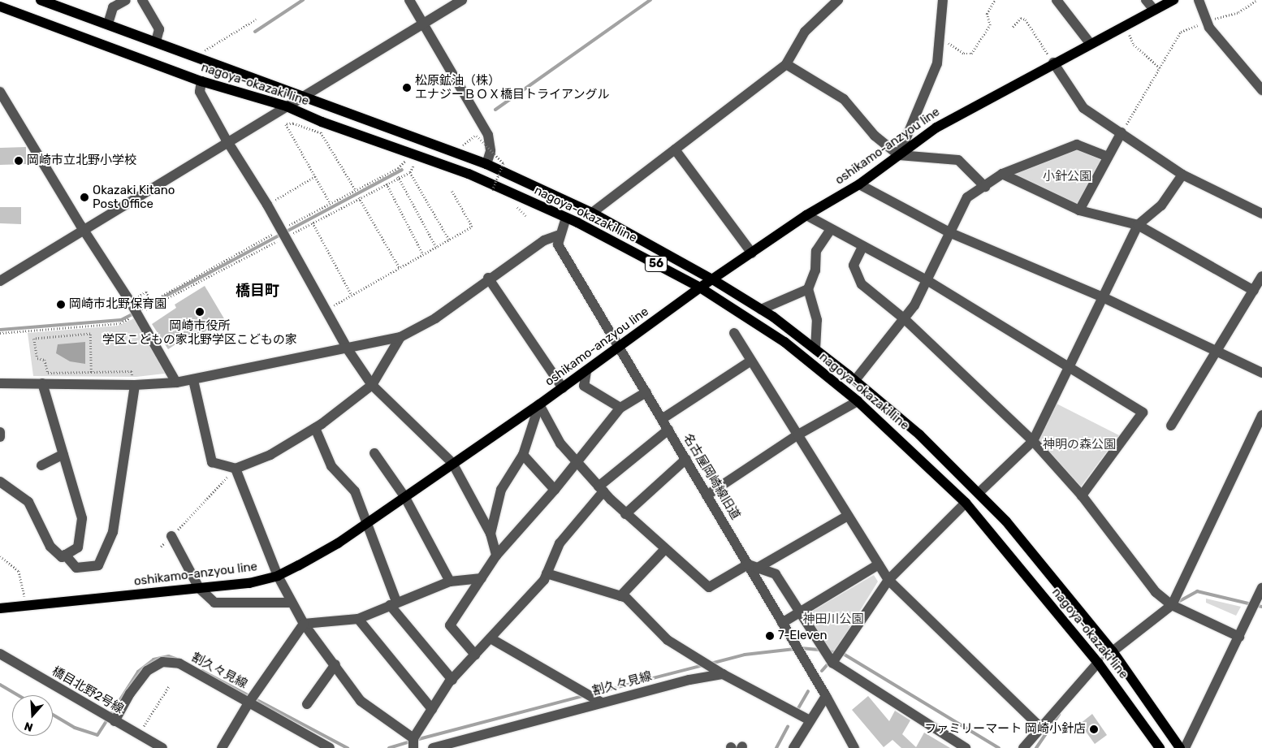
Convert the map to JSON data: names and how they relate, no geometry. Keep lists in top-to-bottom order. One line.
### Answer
{"streets":{"main road":["nagoya-okazaki line","oshikamo-anzyou line","56"],"street":["名古屋岡崎線旧道","割久々見線","橋目北野2号線"]},"crossings":[["nagoya-okazaki line","oshikamo-anzyou line"],["oshikamo-anzyou line","名古屋岡崎線旧道"],["割久々見線","橋目北野2号線"]],"districts":["橋目町"],"parks":["小針公園","神明の森公園","神田川公園"],"places":["松原鉱油（株） エナジーＢＯＸ橋目トライアングル","岡崎市立北野小学校","Okazaki Kitano Post Office","岡崎市北野保育園","岡崎市役所 学区こどもの家北野学区こどもの家","7-Eleven","ファミリーマート 岡崎小針店"],"north":"bottom"}
